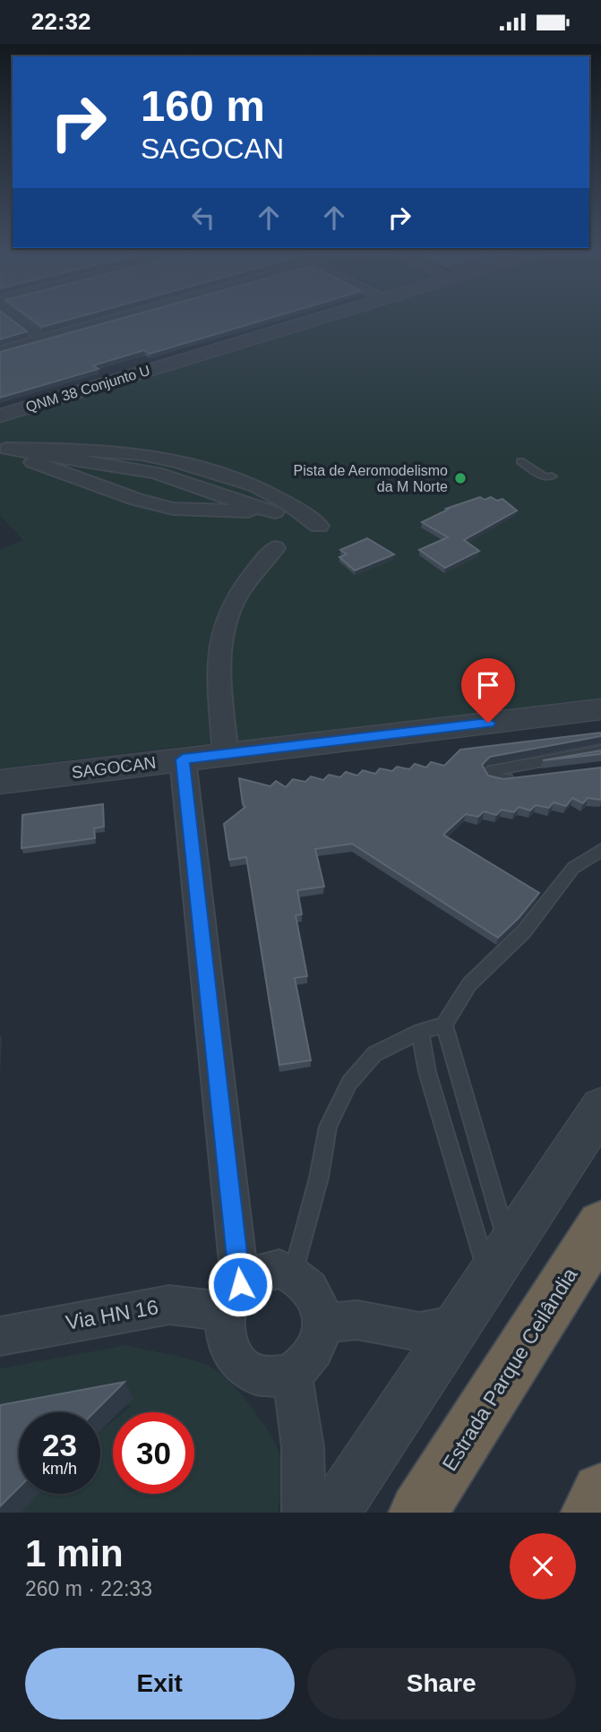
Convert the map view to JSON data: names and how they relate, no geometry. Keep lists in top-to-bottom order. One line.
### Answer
{"streets":{"highway":["Estrada Parque Ceilândia"],"street":["QNM 38 Conjunto U","SAGOCAN","Via HN 16"]},"places":["Pista de Aeromodelismo da M Norte"],"page":{"status":"22:32","turn":["160 m","SAGOCAN"],"speed":"23 km/h","limit":"30","heading":["1 min","260 m · 22:33"],"buttons":["Exit","Share"]}}
